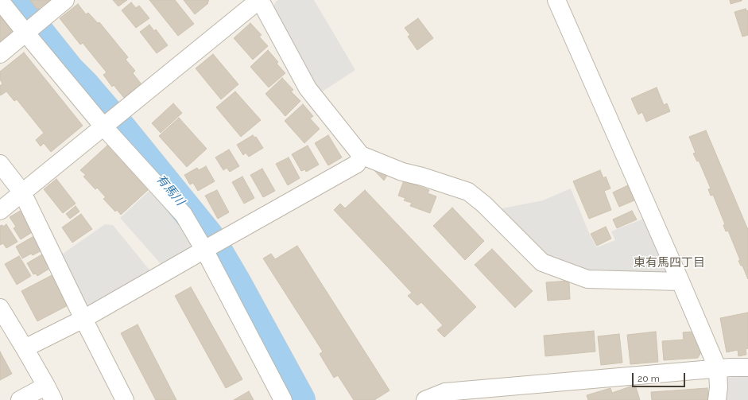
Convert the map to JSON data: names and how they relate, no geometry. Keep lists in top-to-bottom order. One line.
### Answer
{"districts":["東有馬四丁目"],"water":["有馬川"],"scale_bar":"20 m"}
